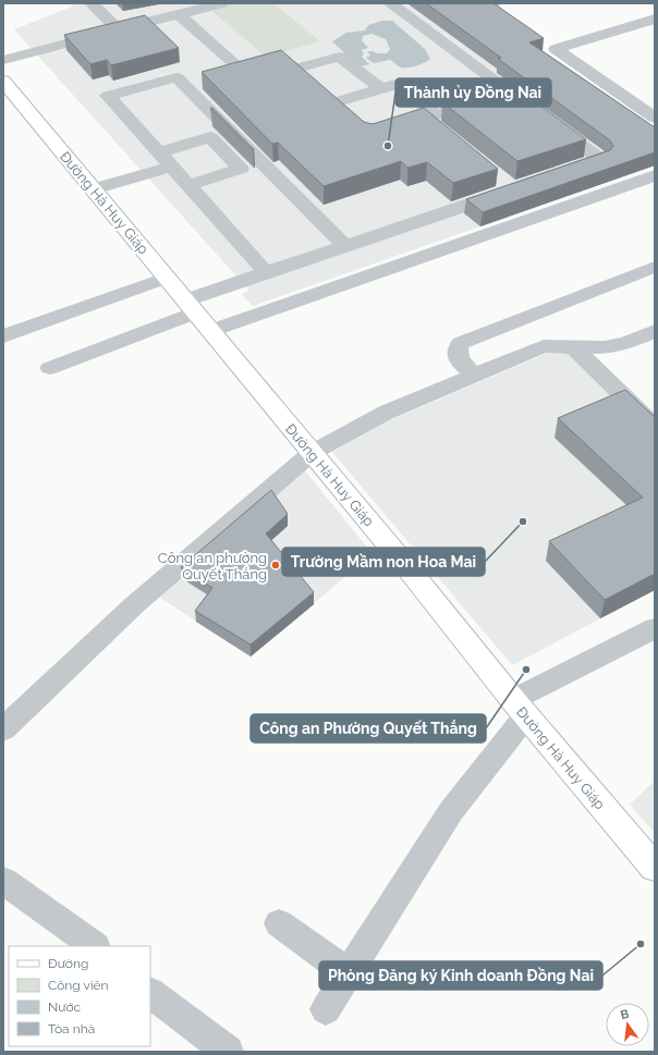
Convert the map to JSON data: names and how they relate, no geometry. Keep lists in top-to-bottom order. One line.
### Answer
{"streets":{"main road":["Đường Hà Huy Giáp"]},"places":["Thành ủy Đồng Nai","Trường Mầm non Hoa Mai","Công an phường Quyết Thắng","Công an Phường Quyết Thắng","Phòng Đăng ký Kinh doanh Đồng Nai"],"legend":["Đường","Công viên","Nước","Tòa nhà"],"north":"top"}
